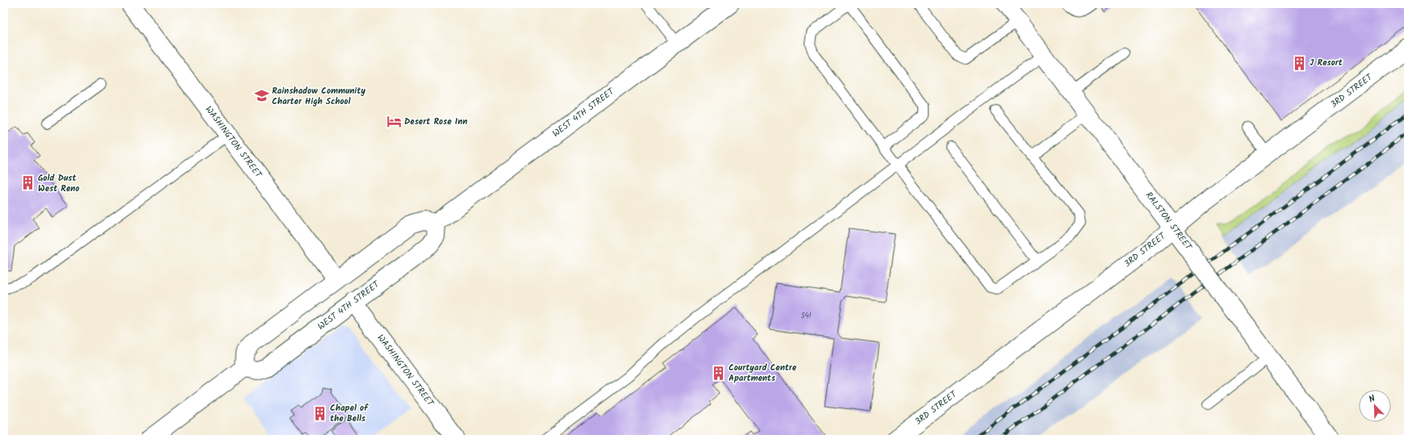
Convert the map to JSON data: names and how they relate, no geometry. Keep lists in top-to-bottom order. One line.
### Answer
{"streets":{"street":["3RD STREET","WEST 4TH STREET","WASHINGTON STREET","RALSTON STREET"]},"crossings":[["3RD STREET","RALSTON STREET"],["WEST 4TH STREET","WASHINGTON STREET"]],"places":{"building":["J Resort","Gold Dust West Reno","Courtyard Centre Apartments","Chapel of the Bells"],"school or university":["Rainshadow Community Charter High School"],"hotel":["Desert Rose Inn"]},"house_numbers":["541"],"north":"top left"}
